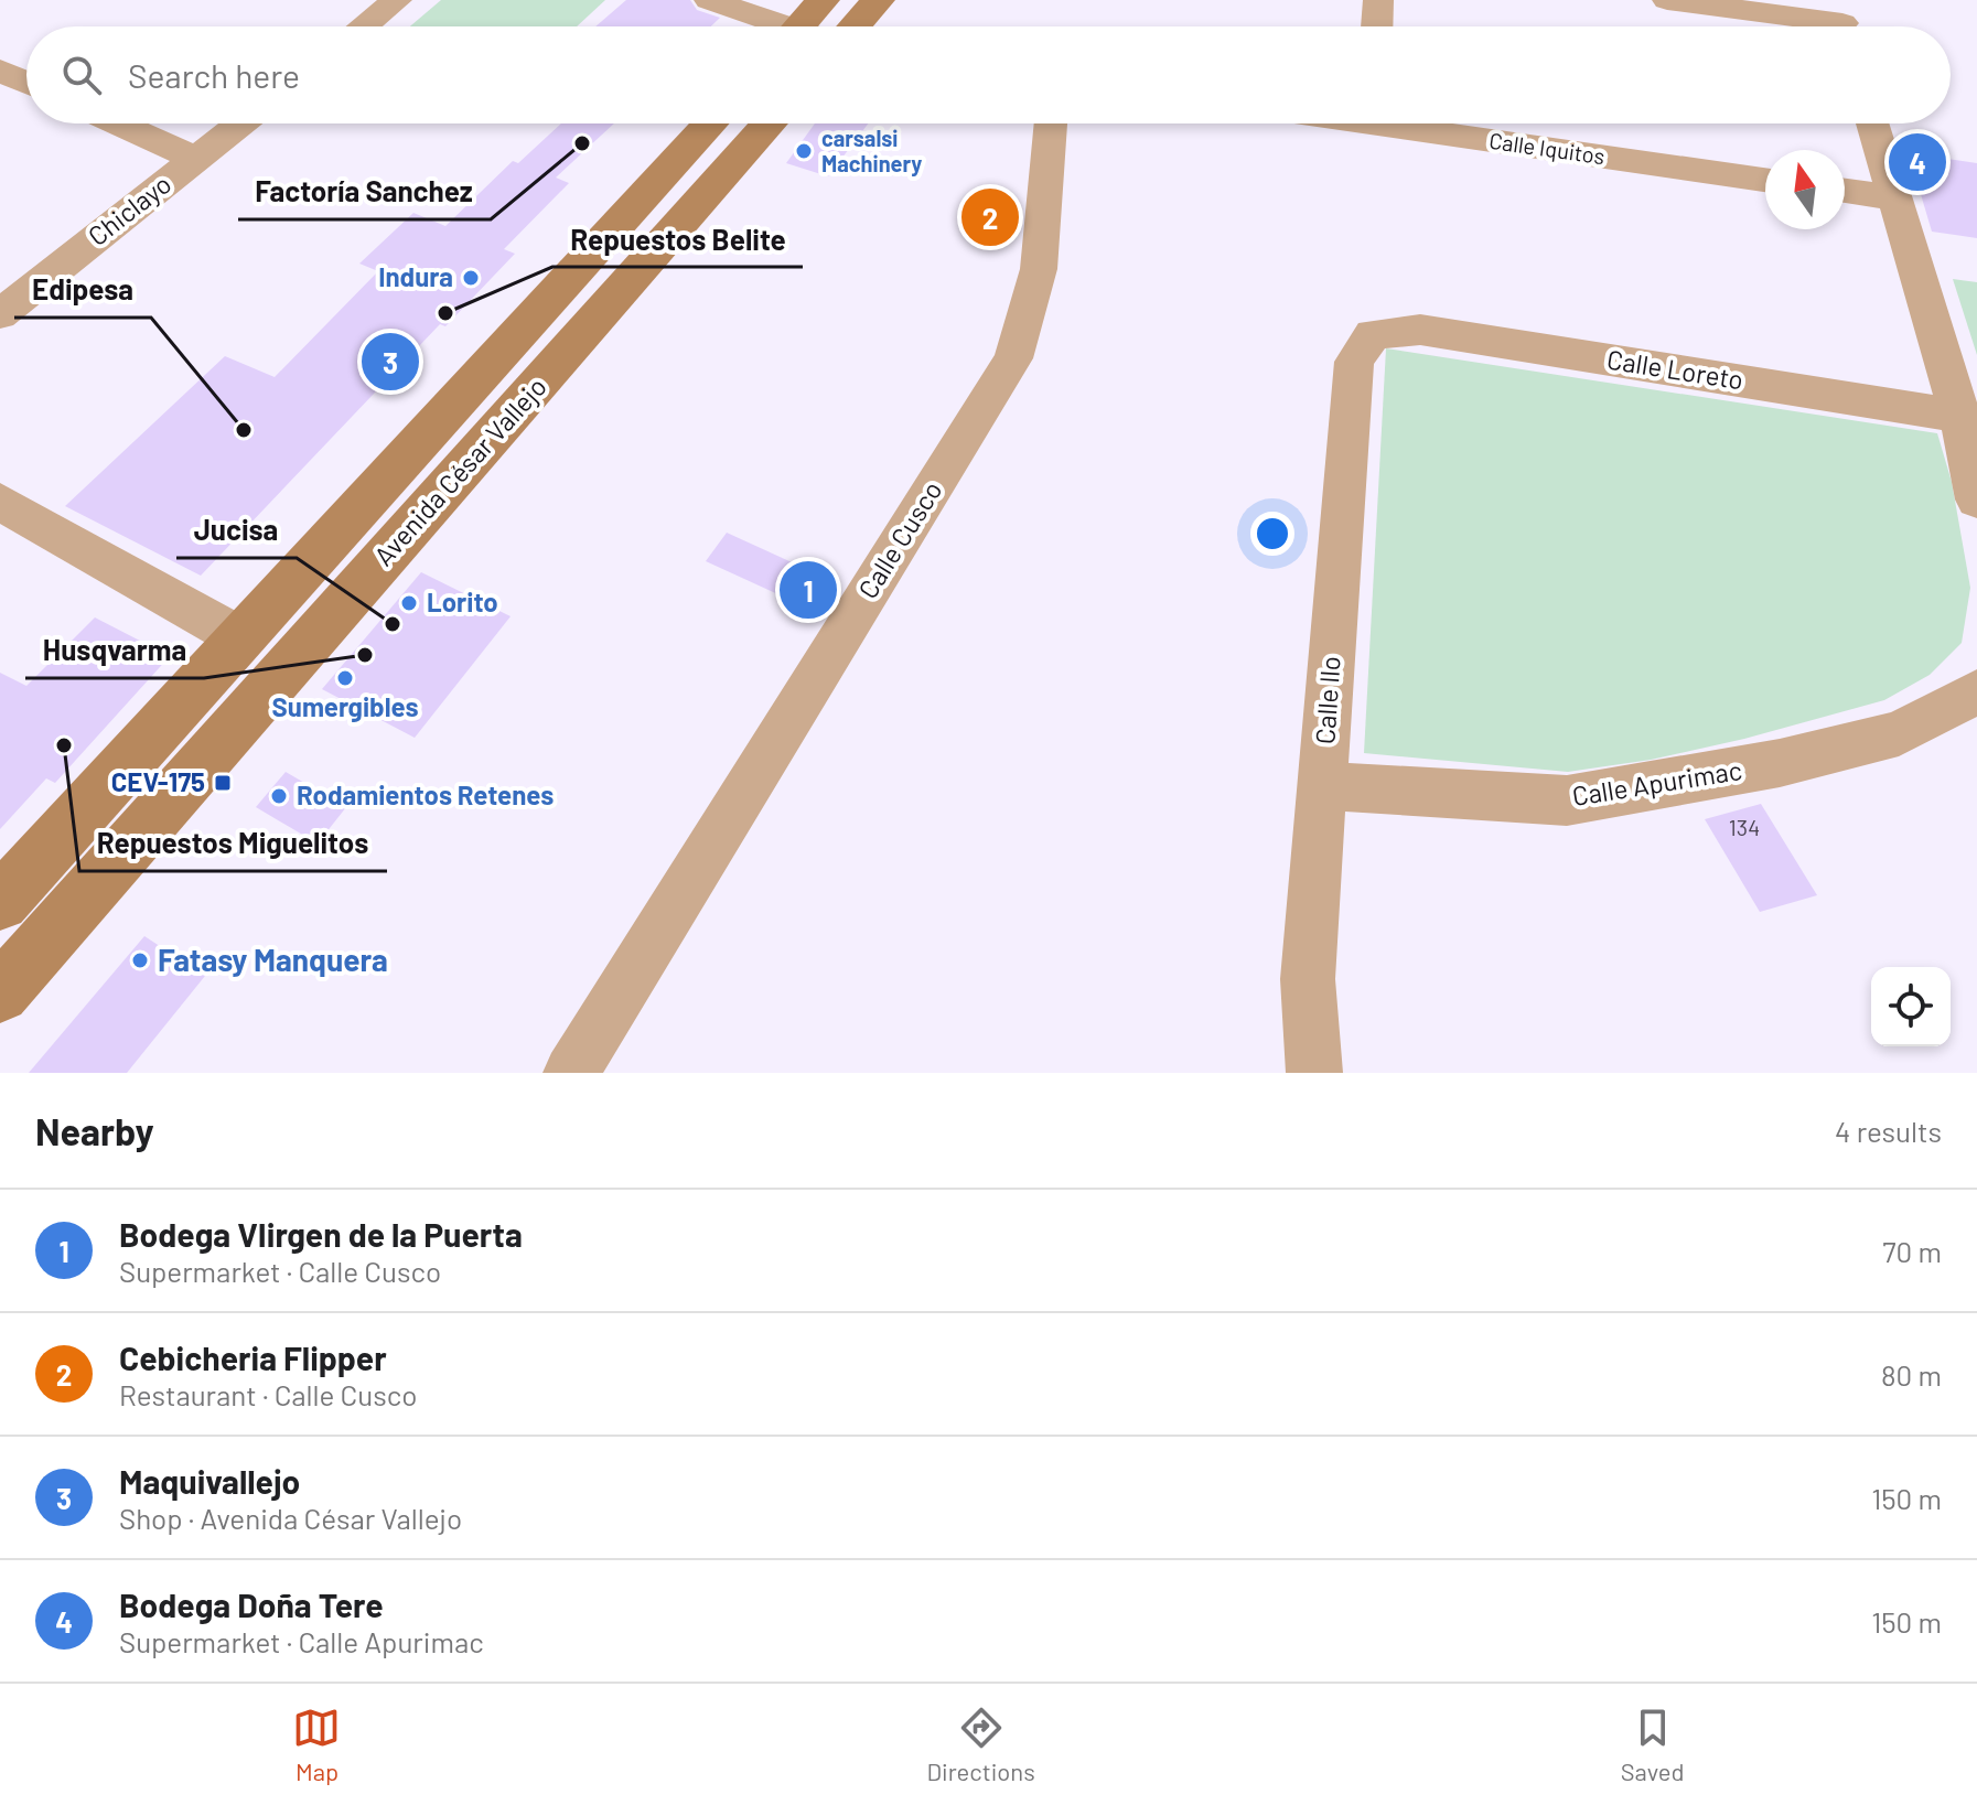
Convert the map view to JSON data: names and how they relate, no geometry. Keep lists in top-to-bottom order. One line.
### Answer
{"streets":{"main road":["Avenida César Vallejo"],"street":["Calle Iquitos","Chiclayo","Calle Loreto","Calle Cusco","Calle Ilo","Calle Apurimac"]},"crossings":[["Calle Loreto","Calle Ilo"],["Calle Ilo","Calle Apurimac"]],"places":{"other":["Factoría Sanchez","carsalsi Machinery","Indura","Repuestos Belite","Edipesa","Lorito","Jucisa","Husqvarma","Sumergibles","Repuestos Miguelitos","Rodamientos Retenes","Fatasy Manquera"],"transit":["CEV-175"]},"house_numbers":["134"],"north":"top","page":{"search":"Search here","pins":["4","2","3","1"],"heading":["Nearby","4 results"],"list":[{"mark":"1","name":"Bodega VIirgen de la Puerta","note":"Supermarket · Calle Cusco","value":"70 m"},{"mark":"2","name":"Cebicheria Flipper","note":"Restaurant · Calle Cusco","value":"80 m"},{"mark":"3","name":"Maquivallejo","note":"Shop · Avenida César Vallejo","value":"150 m"},{"mark":"4","name":"Bodega Doña Tere","note":"Supermarket · Calle Apurimac","value":"150 m"}],"nav":["Map","Directions","Saved"]}}
